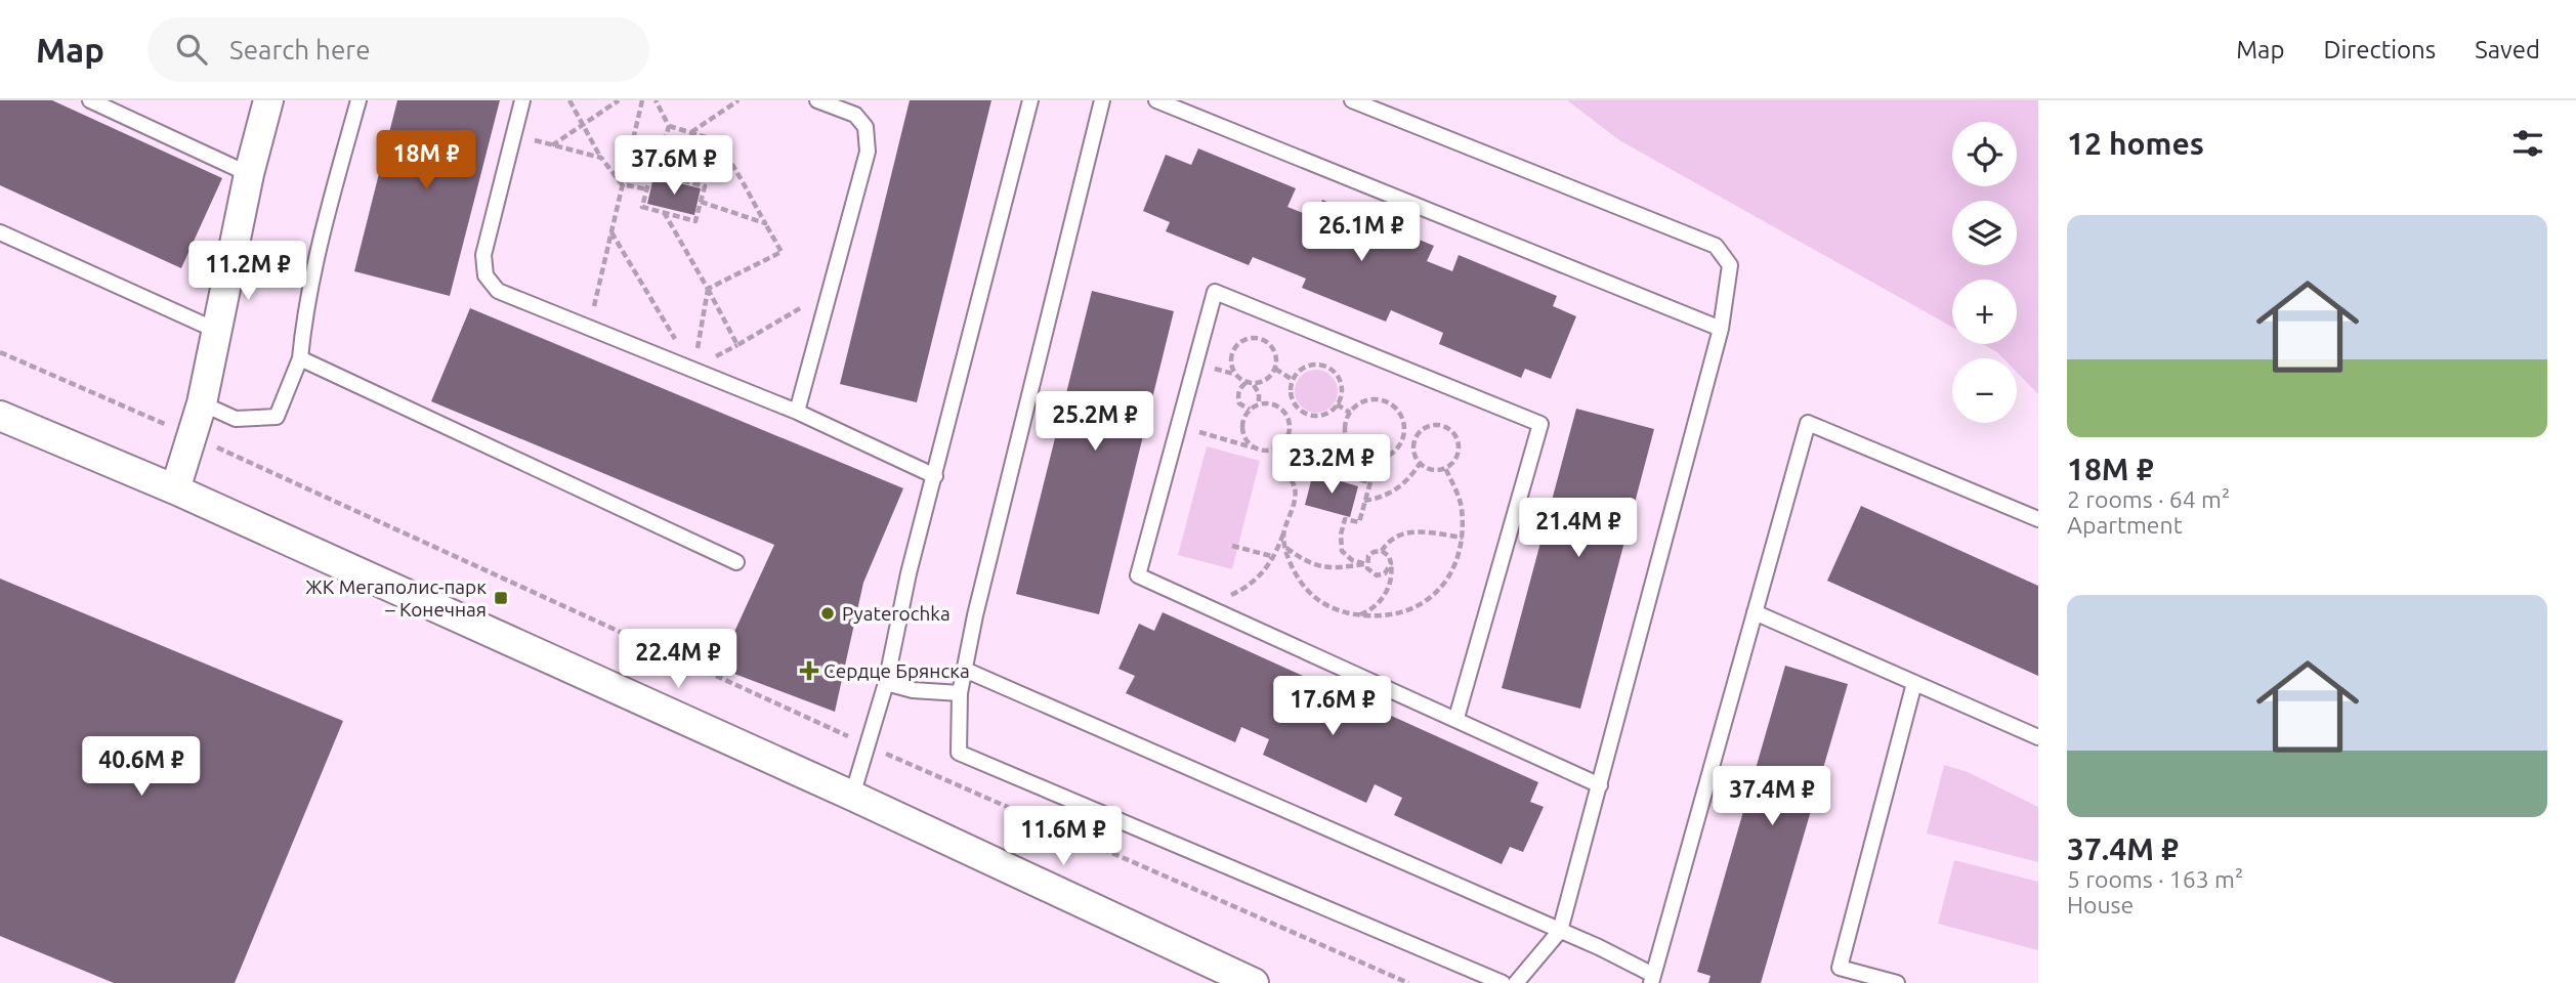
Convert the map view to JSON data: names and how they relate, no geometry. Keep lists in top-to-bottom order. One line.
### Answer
{"places":{"transit":["ЖК Мегаполис-парк – Конечная"],"other":["Pyaterochka"],"health":["Сердце Брянска"]},"page":{"header":"Map","search":"Search here","nav":["Map","Directions","Saved"],"heading":"12 homes","map_buttons":["+","−"],"price":["18M ₽","37.6M ₽","26.1M ₽","11.2M ₽","25.2M ₽","23.2M ₽","21.4M ₽","22.4M ₽","17.6M ₽","40.6M ₽","37.4M ₽","11.6M ₽"],"list":[{"name":"18M ₽","note":"2 rooms · 64 m² · Apartment"},{"name":"37.4M ₽","note":"5 rooms · 163 m² · House"}]}}
